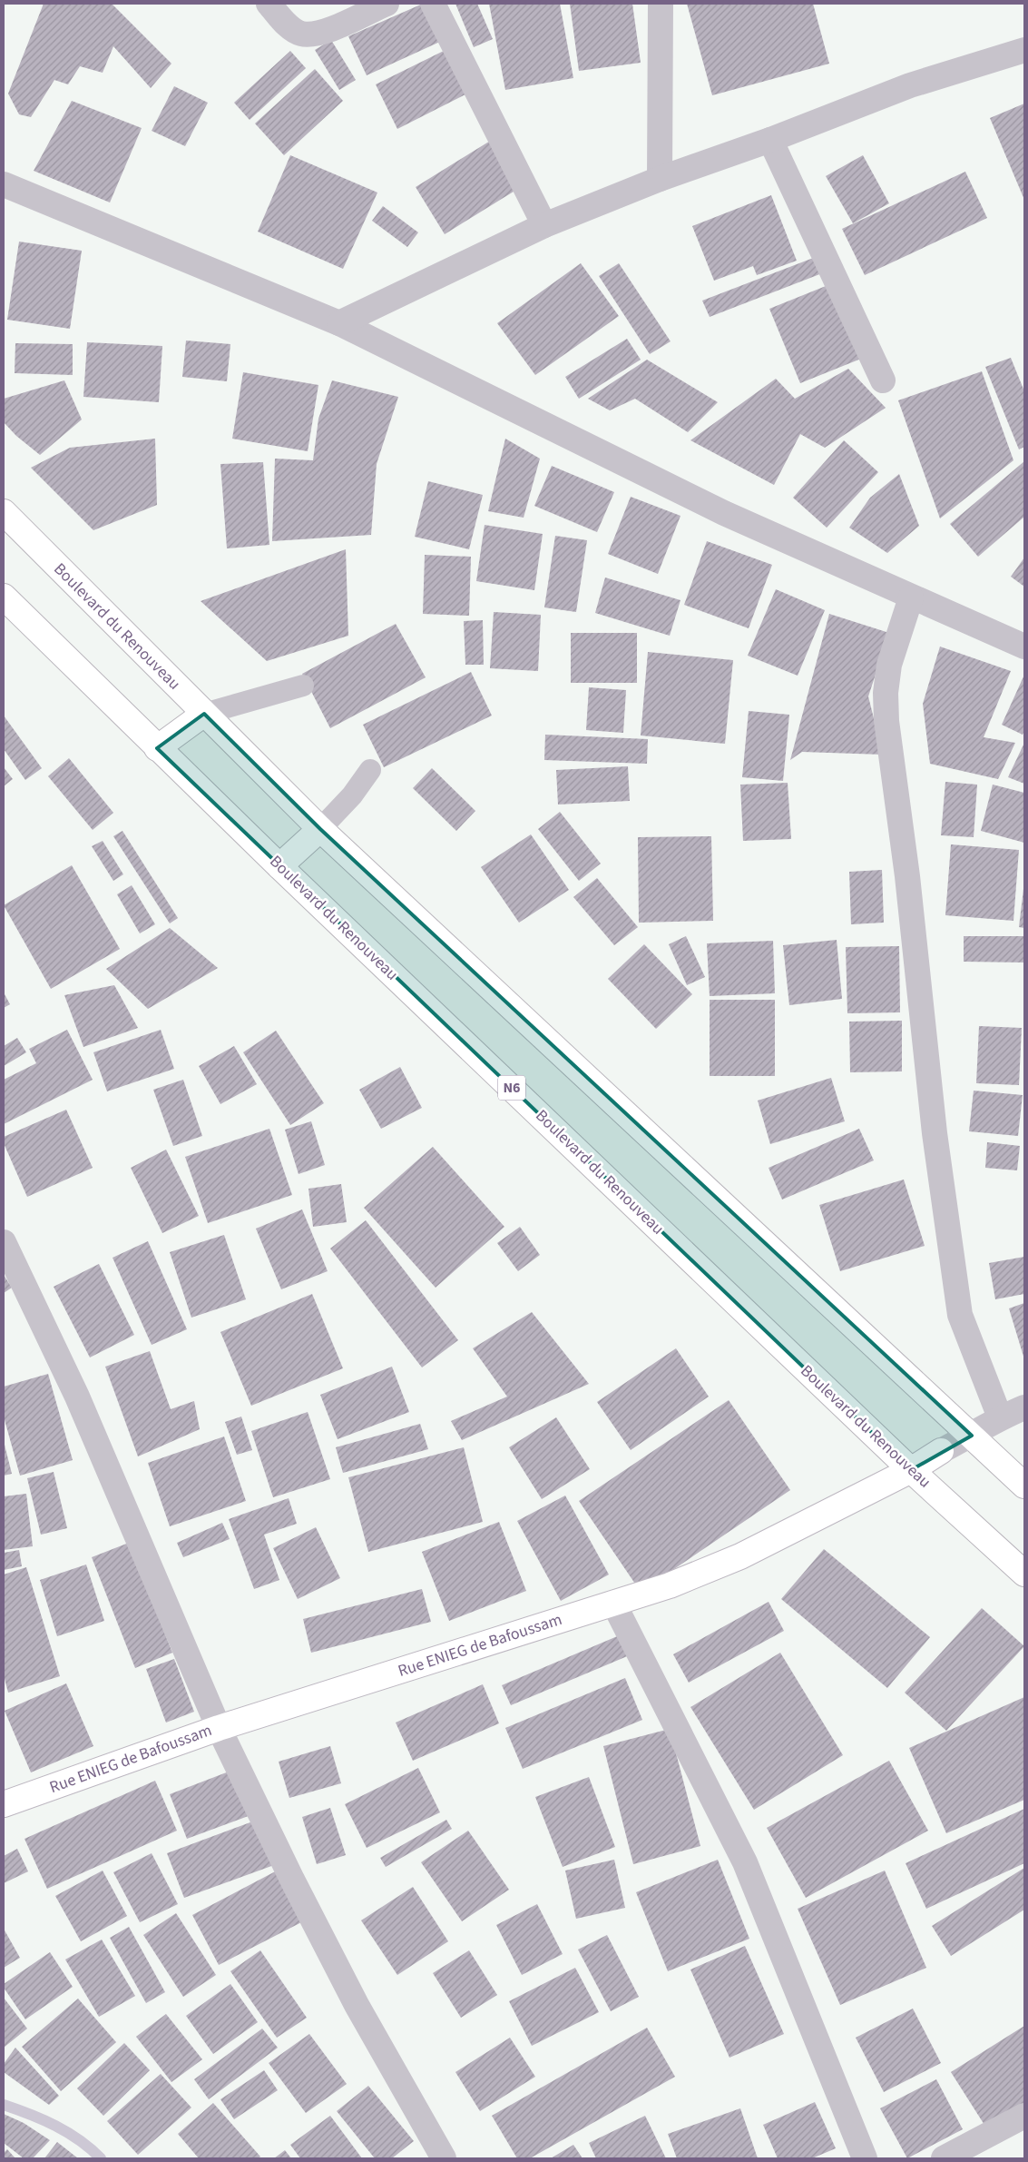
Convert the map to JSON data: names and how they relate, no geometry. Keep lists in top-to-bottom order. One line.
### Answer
{"streets":{"main road":["Boulevard du Renouveau","N6","Rue ENIEG de Bafoussam"]},"crossings":[["Boulevard du Renouveau","Rue ENIEG de Bafoussam"]]}
